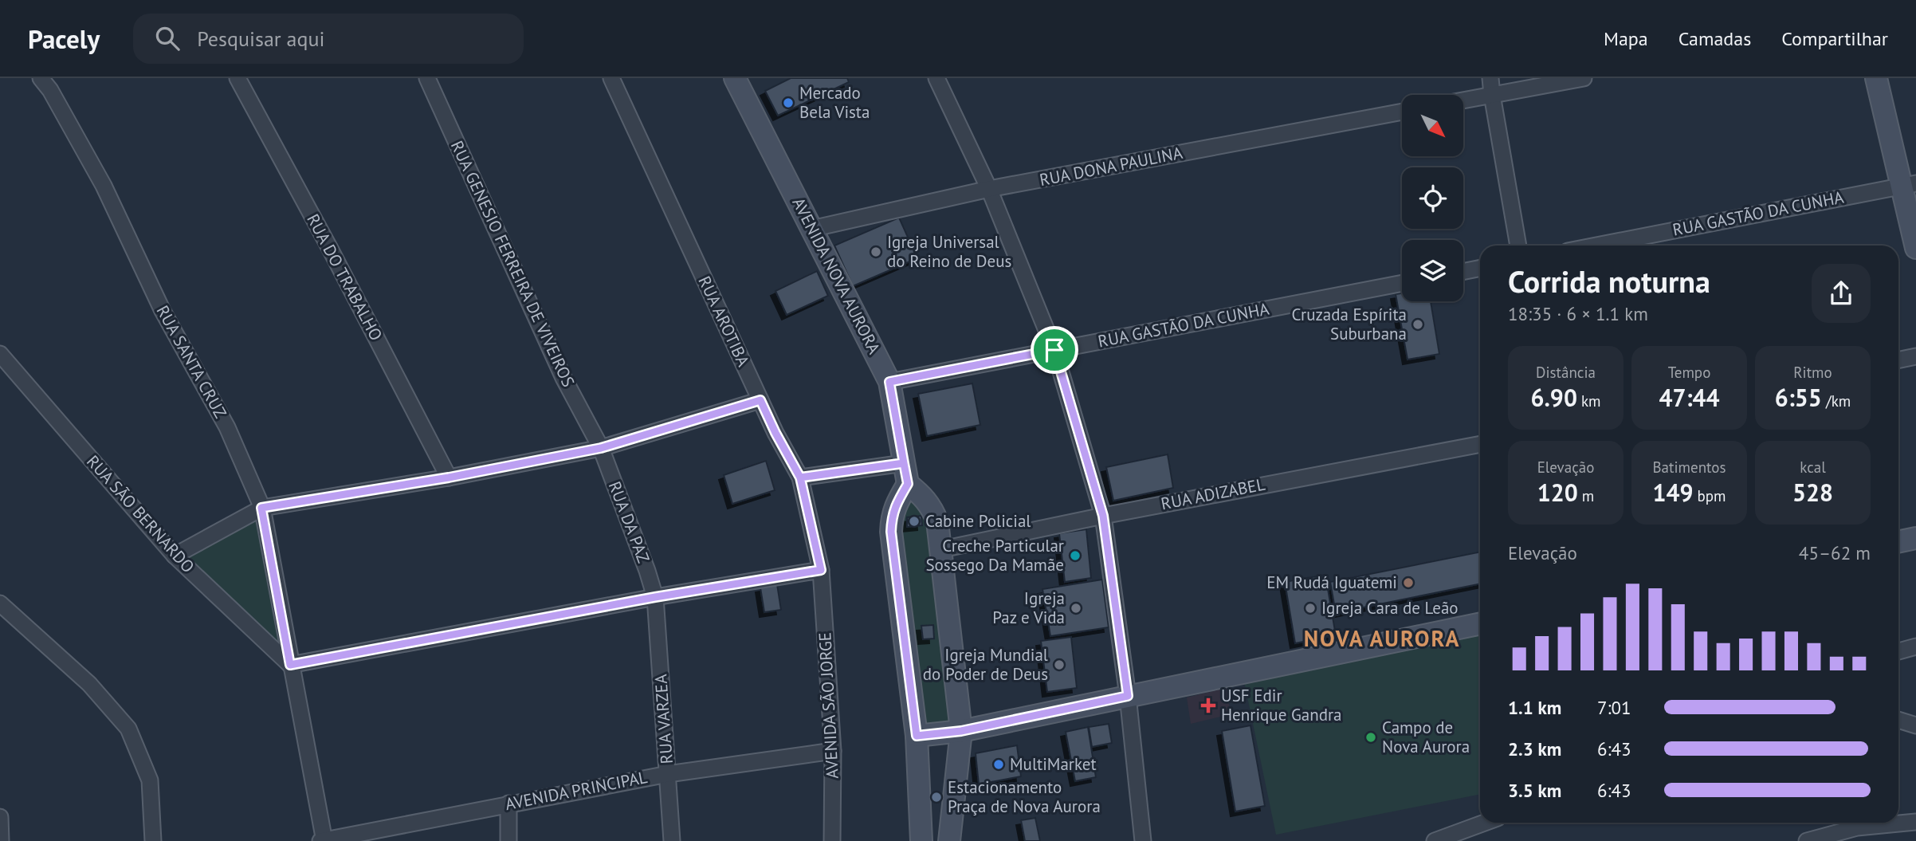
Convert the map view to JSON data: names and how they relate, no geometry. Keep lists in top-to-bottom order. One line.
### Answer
{"streets":{"street":["RUA DONA PAULINA","RUA GASTÃO DA CUNHA","RUA GENESIO FERREIRA DE VIVEIROS","AVENIDA NOVA AURORA","RUA DO TRABALHO","RUA AROTIBA","RUA SANTA CRUZ","RUA ADIZABEL","RUA SÃO BERNARDO","RUA DA PAZ","AVENIDA SÃO JORGE","RUA VARZEA","AVENIDA PRINCIPAL"]},"crossings":[["RUA DONA PAULINA","AVENIDA NOVA AURORA"],["RUA GASTÃO DA CUNHA","AVENIDA NOVA AURORA"],["RUA GENESIO FERREIRA DE VIVEIROS","RUA DA PAZ"],["RUA AROTIBA","AVENIDA SÃO JORGE"],["RUA SANTA CRUZ","RUA SÃO BERNARDO"],["RUA SANTA CRUZ","AVENIDA PRINCIPAL"],["RUA DA PAZ","RUA VARZEA"],["AVENIDA SÃO JORGE","AVENIDA PRINCIPAL"],["RUA VARZEA","AVENIDA PRINCIPAL"]],"districts":["NOVA AURORA"],"places":{"other":["Mercado Bela Vista","Igreja Universal do Reino de Deus","Cruzada Espírita Suburbana","Cabine Policial","Creche Particular Sossego Da Mamãe","EM Rudá Iguatemi","Igreja Paz e Vida","Igreja Cara de Leão","Igreja Mundial do Poder de Deus","Campo de Nova Aurora","MultiMarket","Estacionamento Praça de Nova Aurora"],"health":["USF Edir Henrique Gandra"]},"north":"bottom right","page":{"header":"Pacely","search":"Pesquisar aqui","nav":["Mapa","Camadas","Compartilhar"],"heading":["Corrida noturna","18:35 · 6 × 1.1 km"],"stats":[["Distância","6.90 km"],["Tempo","47:44"],["Ritmo","6:55 /km"],["Elevação","120 m"],["Batimentos","149 bpm"],["kcal","528"]],"chart":["Elevação","45–62 m"],"list":[{"name":"1.1 km","note":"7:01"},{"name":"2.3 km","note":"6:43"},{"name":"3.5 km","note":"6:43"}]}}
